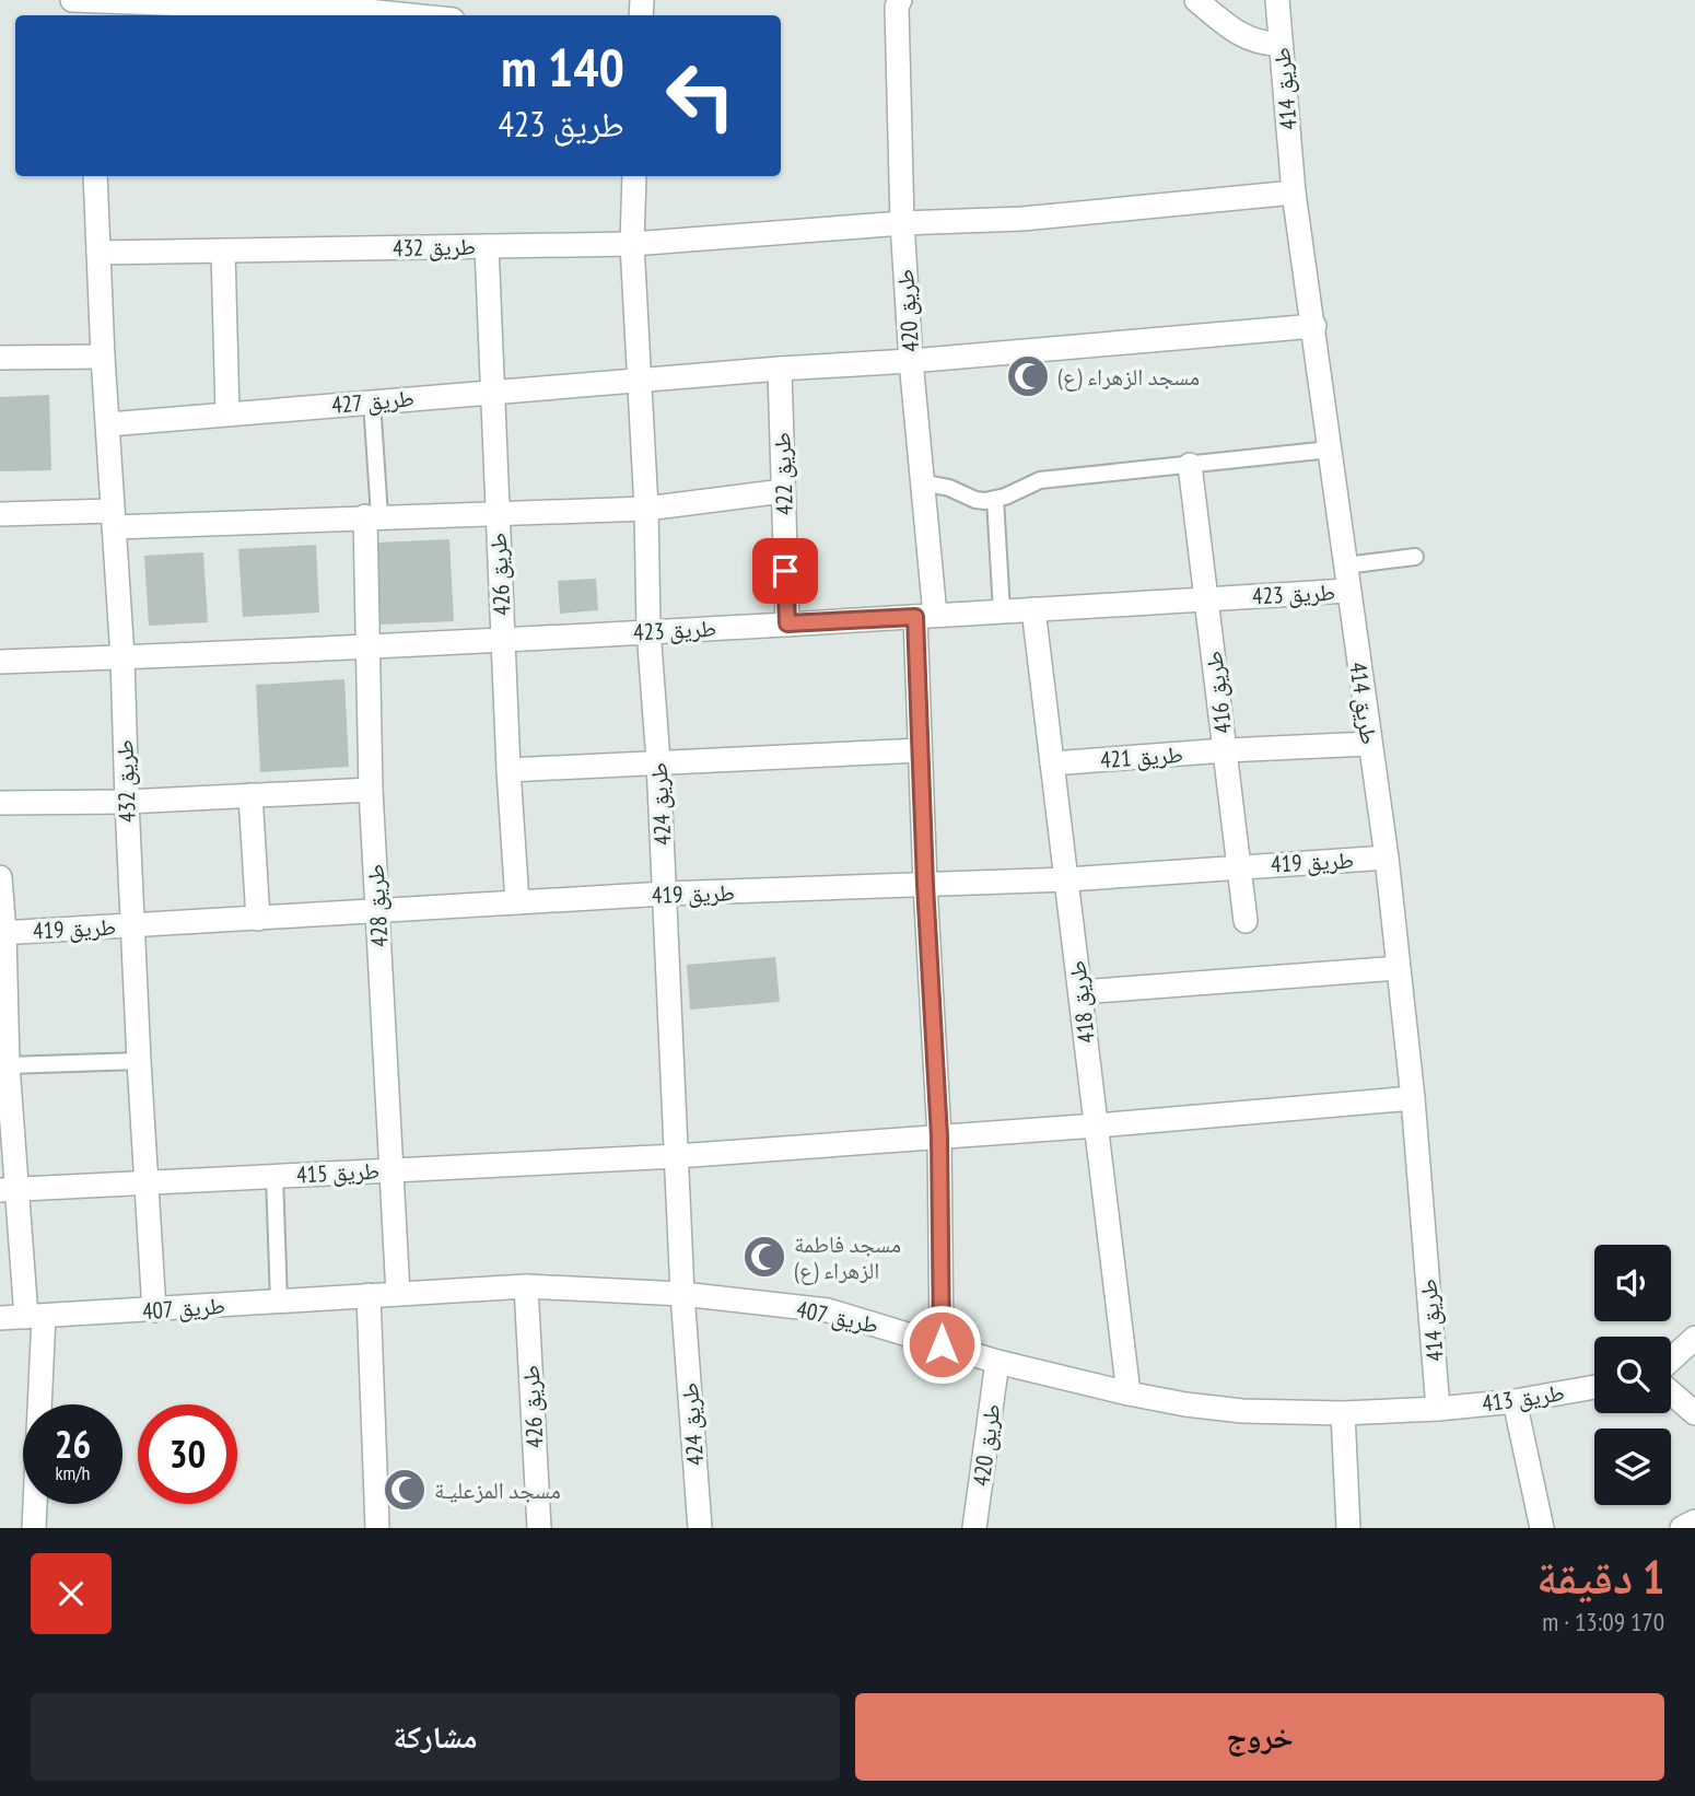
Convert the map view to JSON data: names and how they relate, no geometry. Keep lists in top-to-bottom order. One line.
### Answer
{"streets":{"street":["طريق 414","طريق 432","طريق 420","طريق 427","طريق 422","طريق 426","طريق 423","طريق 416","طريق 421","طريق 424","طريق 419","طريق 428","طريق 418","طريق 415","طريق 407","طريق 413"]},"crossings":[["طريق 414","طريق 432"],["طريق 414","طريق 427"],["طريق 414","طريق 423"],["طريق 414","طريق 421"],["طريق 414","طريق 419"],["طريق 414","طريق 415"],["طريق 414","طريق 407"],["طريق 414","طريق 413"],["طريق 432","طريق 420"],["طريق 432","طريق 427"],["طريق 432","طريق 426"],["طريق 432","طريق 423"],["طريق 432","طريق 424"],["طريق 432","طريق 419"],["طريق 432","طريق 415"],["طريق 432","طريق 407"],["طريق 420","طريق 427"],["طريق 420","طريق 423"],["طريق 420","طريق 419"],["طريق 420","طريق 415"],["طريق 420","طريق 407"],["طريق 427","طريق 422"],["طريق 427","طريق 426"],["طريق 427","طريق 424"],["طريق 422","طريق 423"],["طريق 426","طريق 423"],["طريق 426","طريق 419"],["طريق 426","طريق 407"],["طريق 423","طريق 416"],["طريق 423","طريق 424"],["طريق 423","طريق 428"],["طريق 423","طريق 418"],["طريق 416","طريق 421"],["طريق 416","طريق 419"],["طريق 421","طريق 418"],["طريق 424","طريق 419"],["طريق 424","طريق 415"],["طريق 424","طريق 407"],["طريق 419","طريق 428"],["طريق 419","طريق 418"],["طريق 428","طريق 415"],["طريق 428","طريق 407"],["طريق 418","طريق 415"],["طريق 418","طريق 407"],["طريق 407","طريق 413"]],"places":{"mosque":["مسجد الزهراء (ع)","مسجد فاطمة الزهراء (ع)","مسجد المزعليـة"]},"page":{"turn":["140 m","طريق 423"],"speed":"26 km/h","limit":"30","heading":["1 دقيقة","170 m · 13:09"],"buttons":["خروج","مشاركة"]}}
